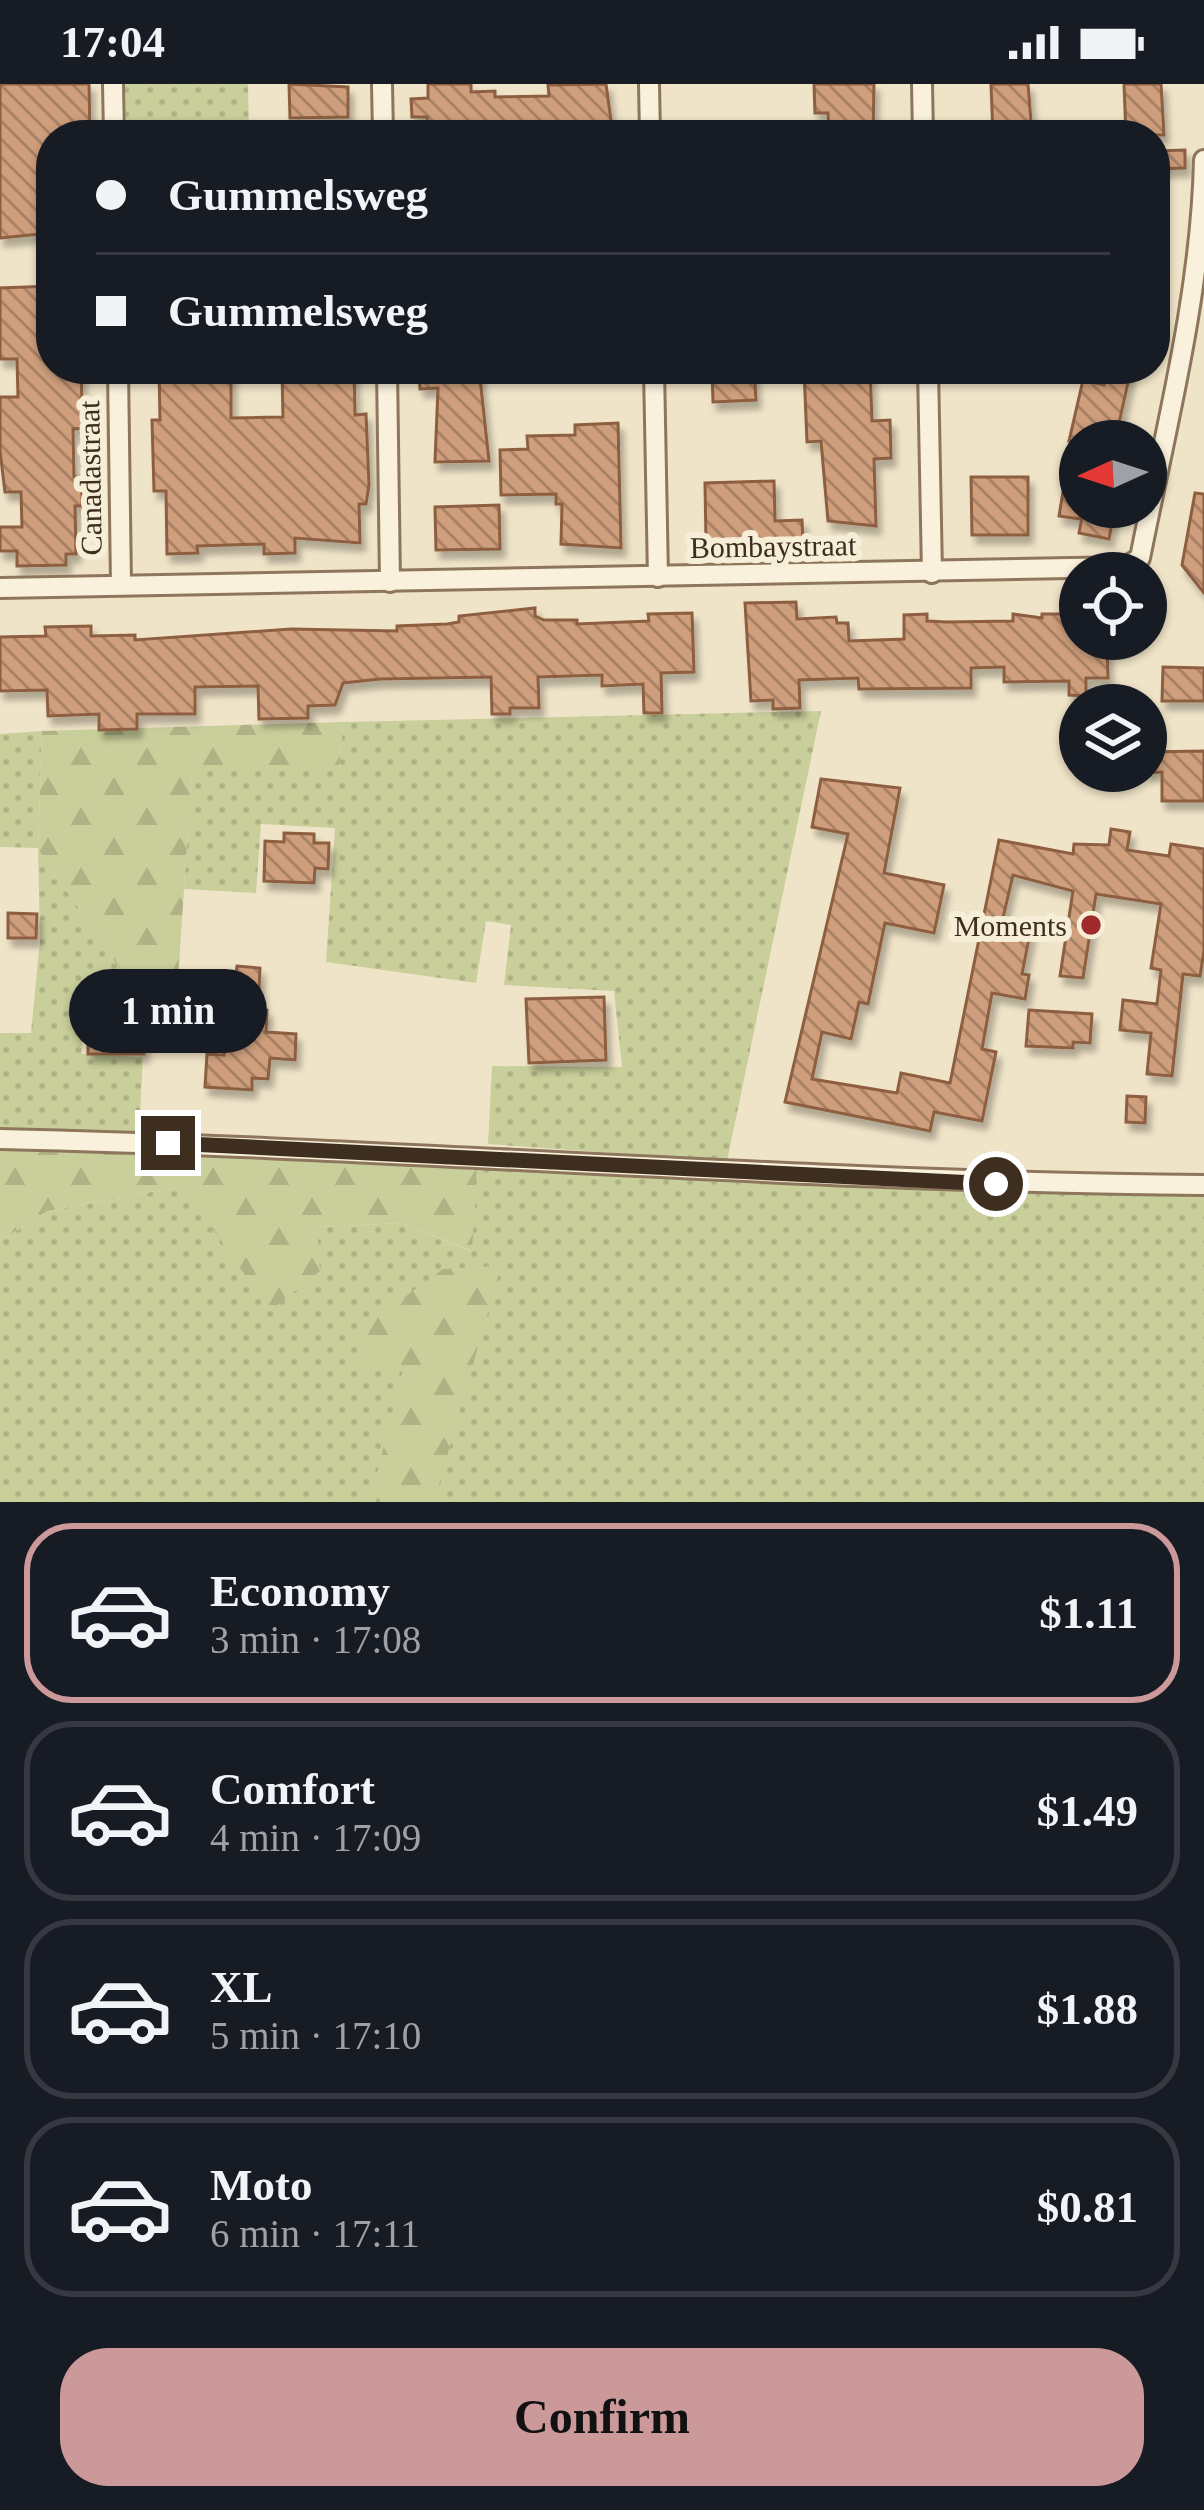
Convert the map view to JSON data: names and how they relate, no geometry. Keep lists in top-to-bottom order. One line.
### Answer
{"streets":{"street":["Canadastraat","Bombaystraat"]},"crossings":[["Canadastraat","Bombaystraat"]],"places":["Moments"],"north":"left","page":{"status":"17:04","banner":["Gummelsweg","Gummelsweg"],"bubble":"1 min","list":[{"name":"Economy","note":"3 min · 17:08","value":"$1.11"},{"name":"Comfort","note":"4 min · 17:09","value":"$1.49"},{"name":"XL","note":"5 min · 17:10","value":"$1.88"},{"name":"Moto","note":"6 min · 17:11","value":"$0.81"}],"buttons":"Confirm"}}
